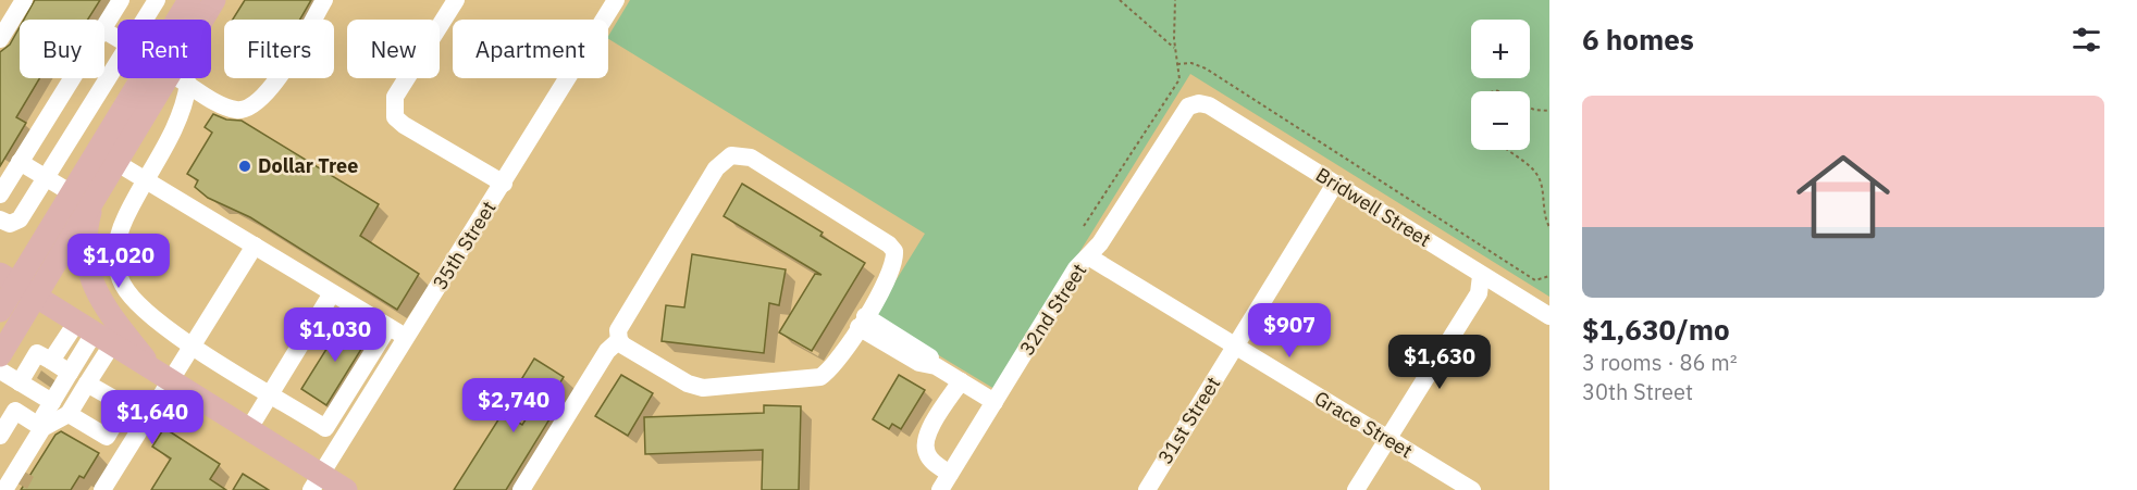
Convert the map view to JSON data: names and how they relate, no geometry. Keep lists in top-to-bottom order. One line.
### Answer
{"streets":{"street":["Bridwell Street","35th Street","32nd Street","31st Street","Grace Street"]},"crossings":[["Bridwell Street","32nd Street"],["Bridwell Street","31st Street"],["32nd Street","Grace Street"],["31st Street","Grace Street"]],"places":["Dollar Tree"],"page":{"heading":"6 homes","map_buttons":["+","−"],"chip":["Buy","Rent","Filters","New","Apartment"],"list":[{"name":"$1,630/mo","note":"3 rooms · 86 m² · 30th Street"}],"price":["$1,020","$907","$1,030","$1,630","$2,740","$1,640"]}}
